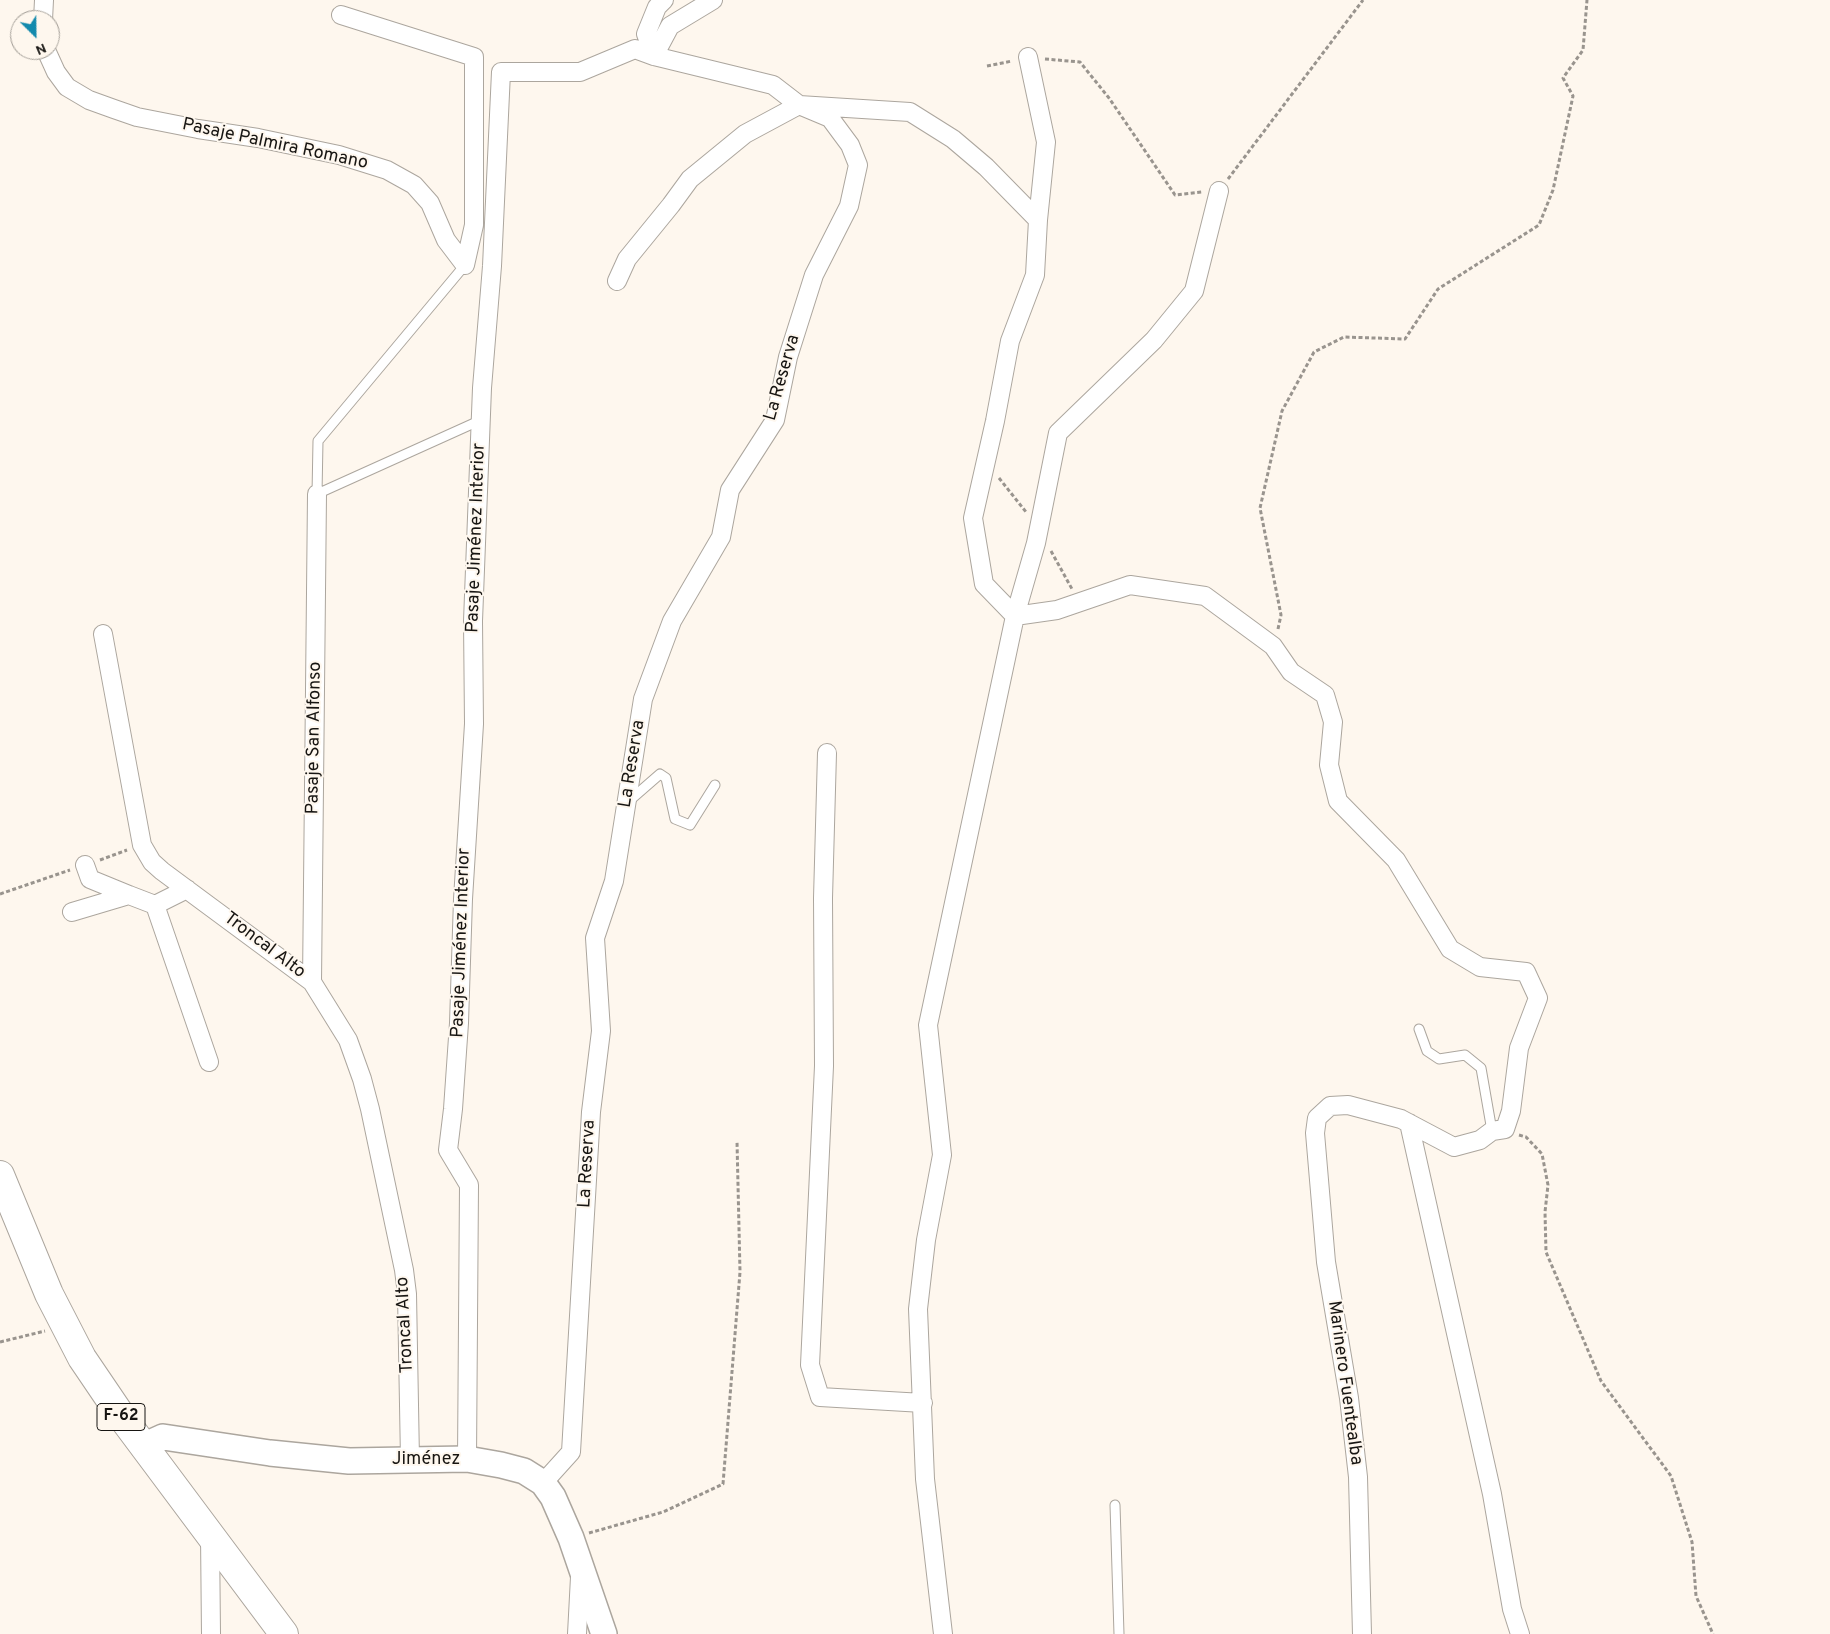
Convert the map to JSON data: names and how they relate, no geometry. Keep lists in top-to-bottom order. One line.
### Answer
{"streets":{"main road":["F-62"],"street":["Pasaje Palmira Romano","La Reserva","Pasaje Jiménez Interior","Pasaje San Alfonso","Troncal Alto","Marinero Fuentealba","Jiménez"]},"crossings":[["La Reserva","Pasaje Jiménez Interior"],["La Reserva","Jiménez"],["Pasaje Jiménez Interior","Jiménez"],["Pasaje San Alfonso","Troncal Alto"],["Troncal Alto","Jiménez"],["F-62","Jiménez"]],"north":"bottom right"}
